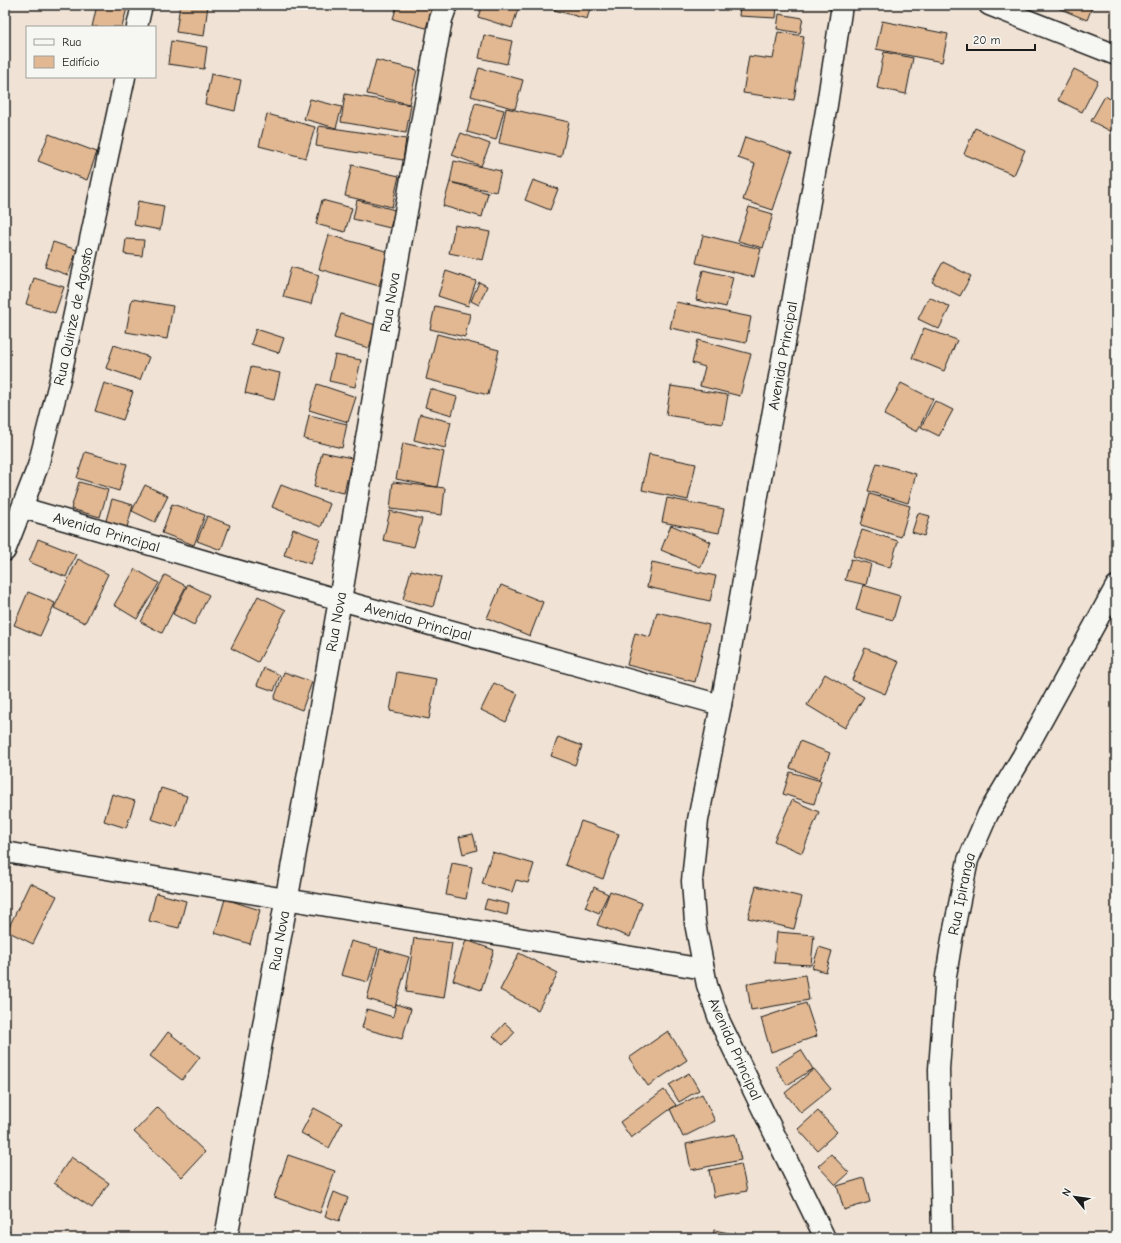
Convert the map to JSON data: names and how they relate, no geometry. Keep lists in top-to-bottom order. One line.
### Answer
{"streets":{"street":["Rua Nova","Rua Quinze de Agosto","Avenida Principal","Rua Ipiranga"]},"crossings":[["Rua Nova","Avenida Principal"],["Rua Quinze de Agosto","Avenida Principal"]],"legend":["Rua","Edifício"],"scale_bar":"20 m","north":"top left"}
